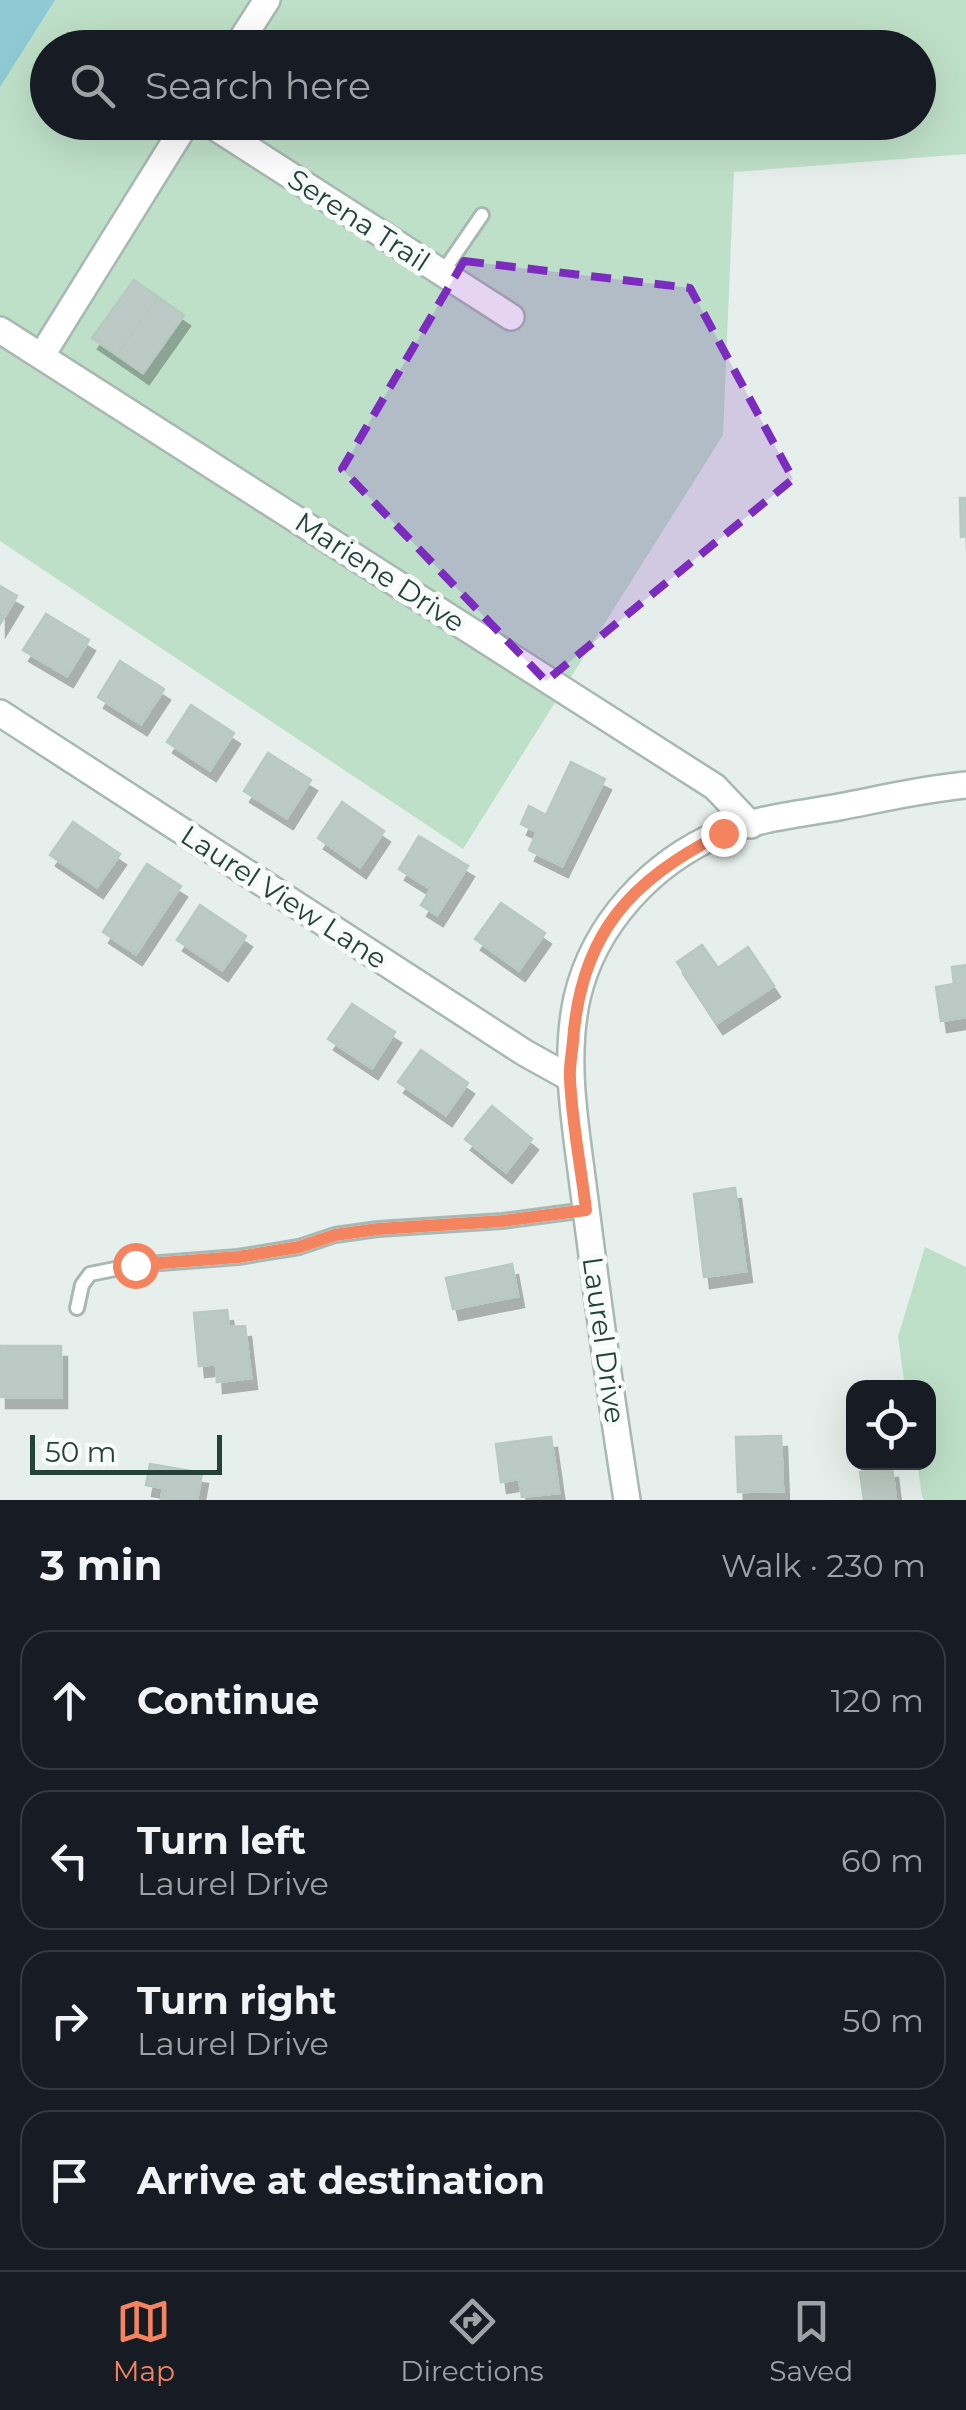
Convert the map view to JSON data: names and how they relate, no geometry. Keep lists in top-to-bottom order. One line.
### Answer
{"streets":{"street":["Serena Trail","Mariene Drive","Laurel View Lane","Laurel Drive"]},"crossings":[["Mariene Drive","Laurel Drive"],["Laurel View Lane","Laurel Drive"]],"scale_bar":"50 m","page":{"search":"Search here","scale":"50 m","heading":["3 min","Walk · 230 m"],"list":[["Continue","120 m"],["Turn left","Laurel Drive","60 m"],["Turn right","Laurel Drive","50 m"],"Arrive at destination"],"nav":["Map","Directions","Saved"]}}
